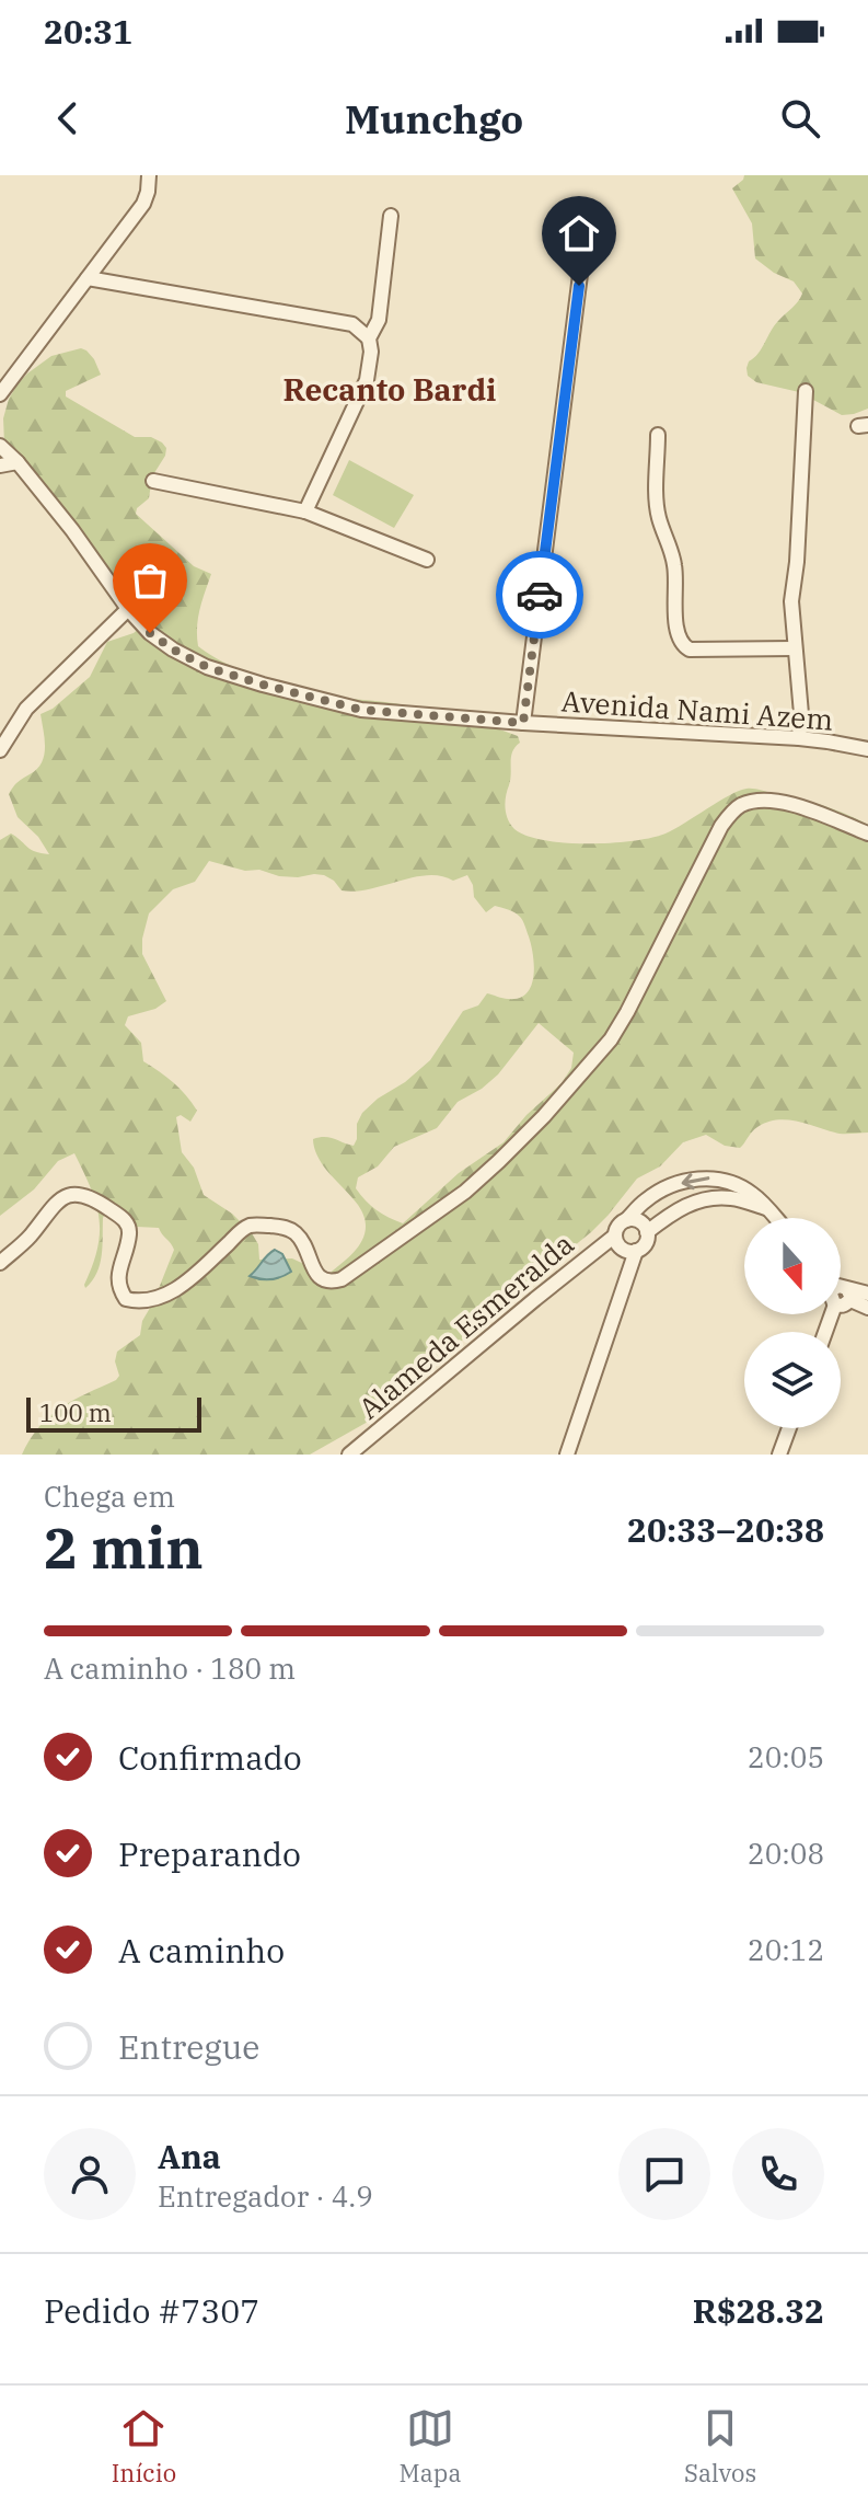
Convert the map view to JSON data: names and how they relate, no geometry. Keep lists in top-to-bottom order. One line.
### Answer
{"streets":{"street":["Avenida Nami Azem","Alameda Esmeralda"]},"districts":["Recanto Bardi"],"scale_bar":"100 m","north":"bottom","page":{"status":"20:31","header":"Munchgo","scale":"100 m","heading":["2 min","Chega em","20:33–20:38"],"panel":["Ana","Entregador · 4.9","Pedido #7307","R$28.32"],"bar":"A caminho · 180 m","list":[["Confirmado","20:05"],["Preparando","20:08"],["A caminho","20:12"],"Entregue"],"tabs":["Início","Mapa","Salvos"]}}
